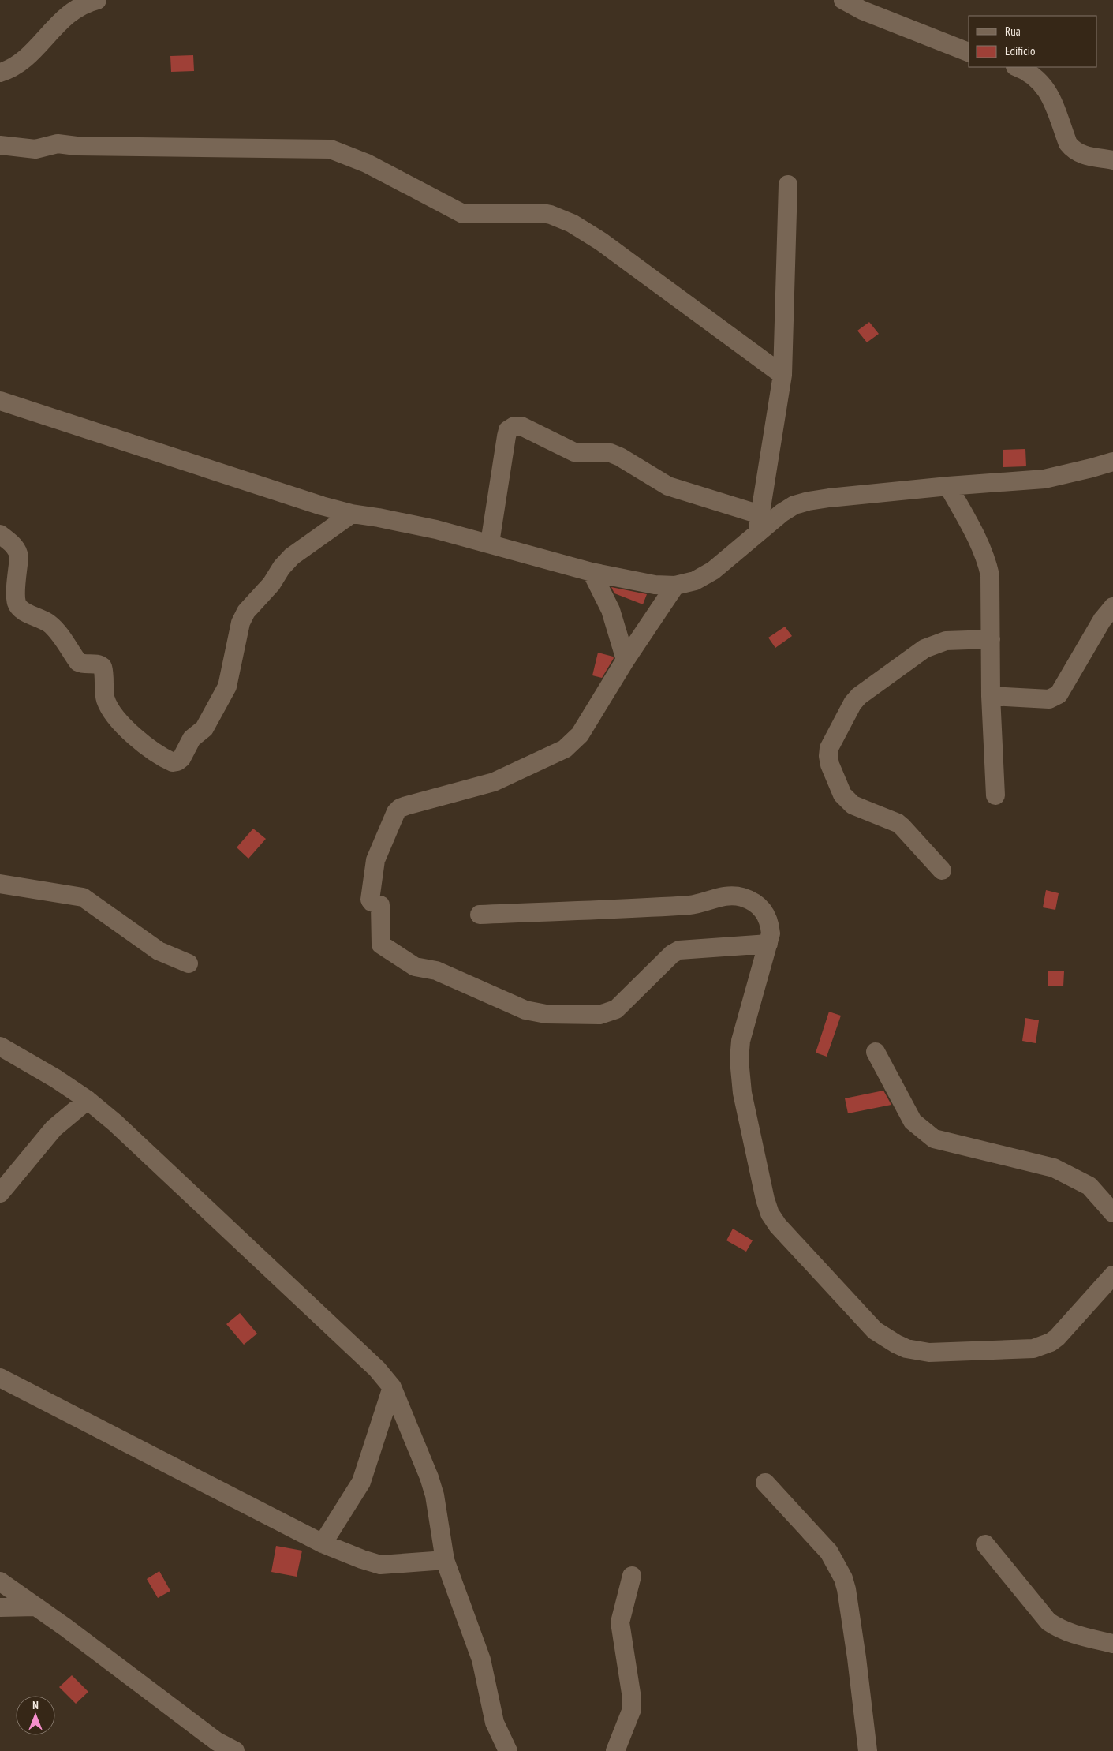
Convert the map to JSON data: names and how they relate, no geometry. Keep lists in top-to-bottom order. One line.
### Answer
{"legend":["Rua","Edifício"],"north":"top"}
